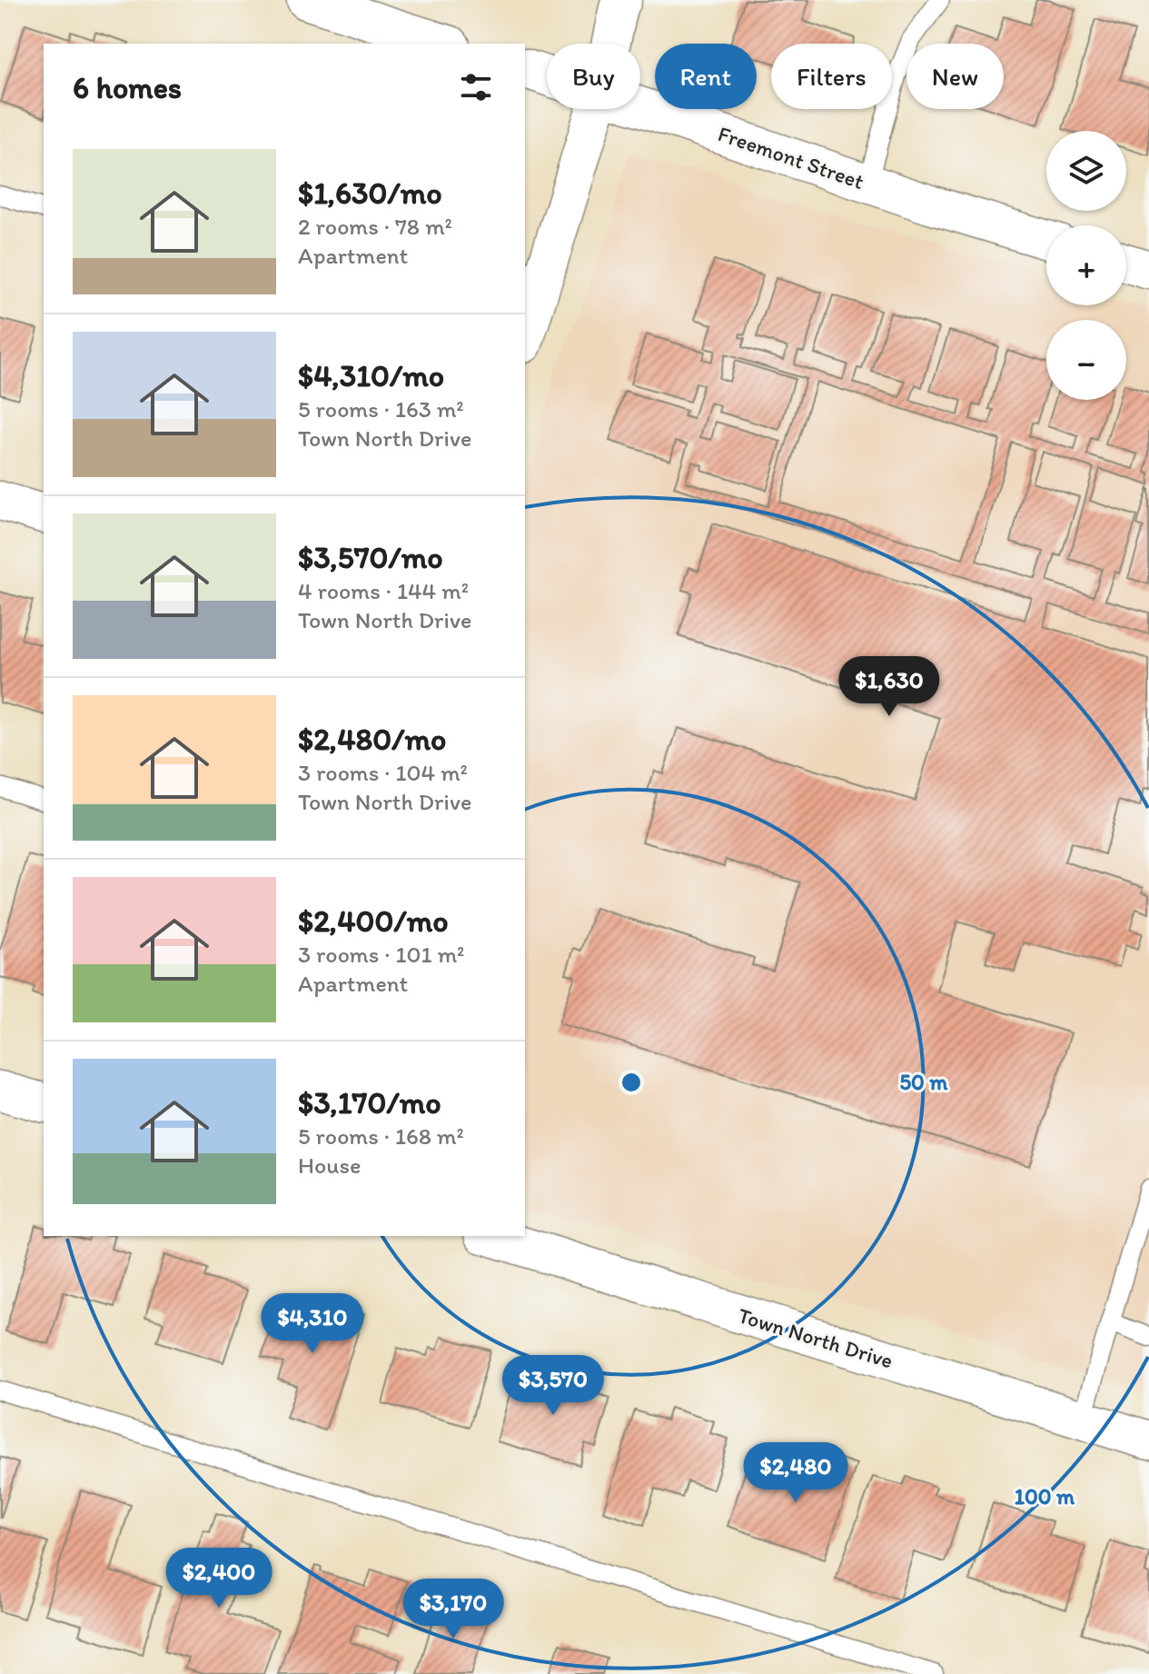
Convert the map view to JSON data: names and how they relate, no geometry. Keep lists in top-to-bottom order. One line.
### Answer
{"streets":{"street":["Freemont Street","Town North Drive"]},"page":{"chip":["Buy","Rent","Filters","New"],"heading":"6 homes","map_buttons":["+","−"],"list":[{"name":"$1,630/mo","note":"2 rooms · 78 m² · Apartment"},{"name":"$4,310/mo","note":"5 rooms · 163 m² · Town North Drive"},{"name":"$3,570/mo","note":"4 rooms · 144 m² · Town North Drive"},{"name":"$2,480/mo","note":"3 rooms · 104 m² · Town North Drive"},{"name":"$2,400/mo","note":"3 rooms · 101 m² · Apartment"},{"name":"$3,170/mo","note":"5 rooms · 168 m² · House"}],"price":["$1,630","$4,310","$3,570","$2,480","$2,400","$3,170"]},"rings":["50 m","100 m"]}
